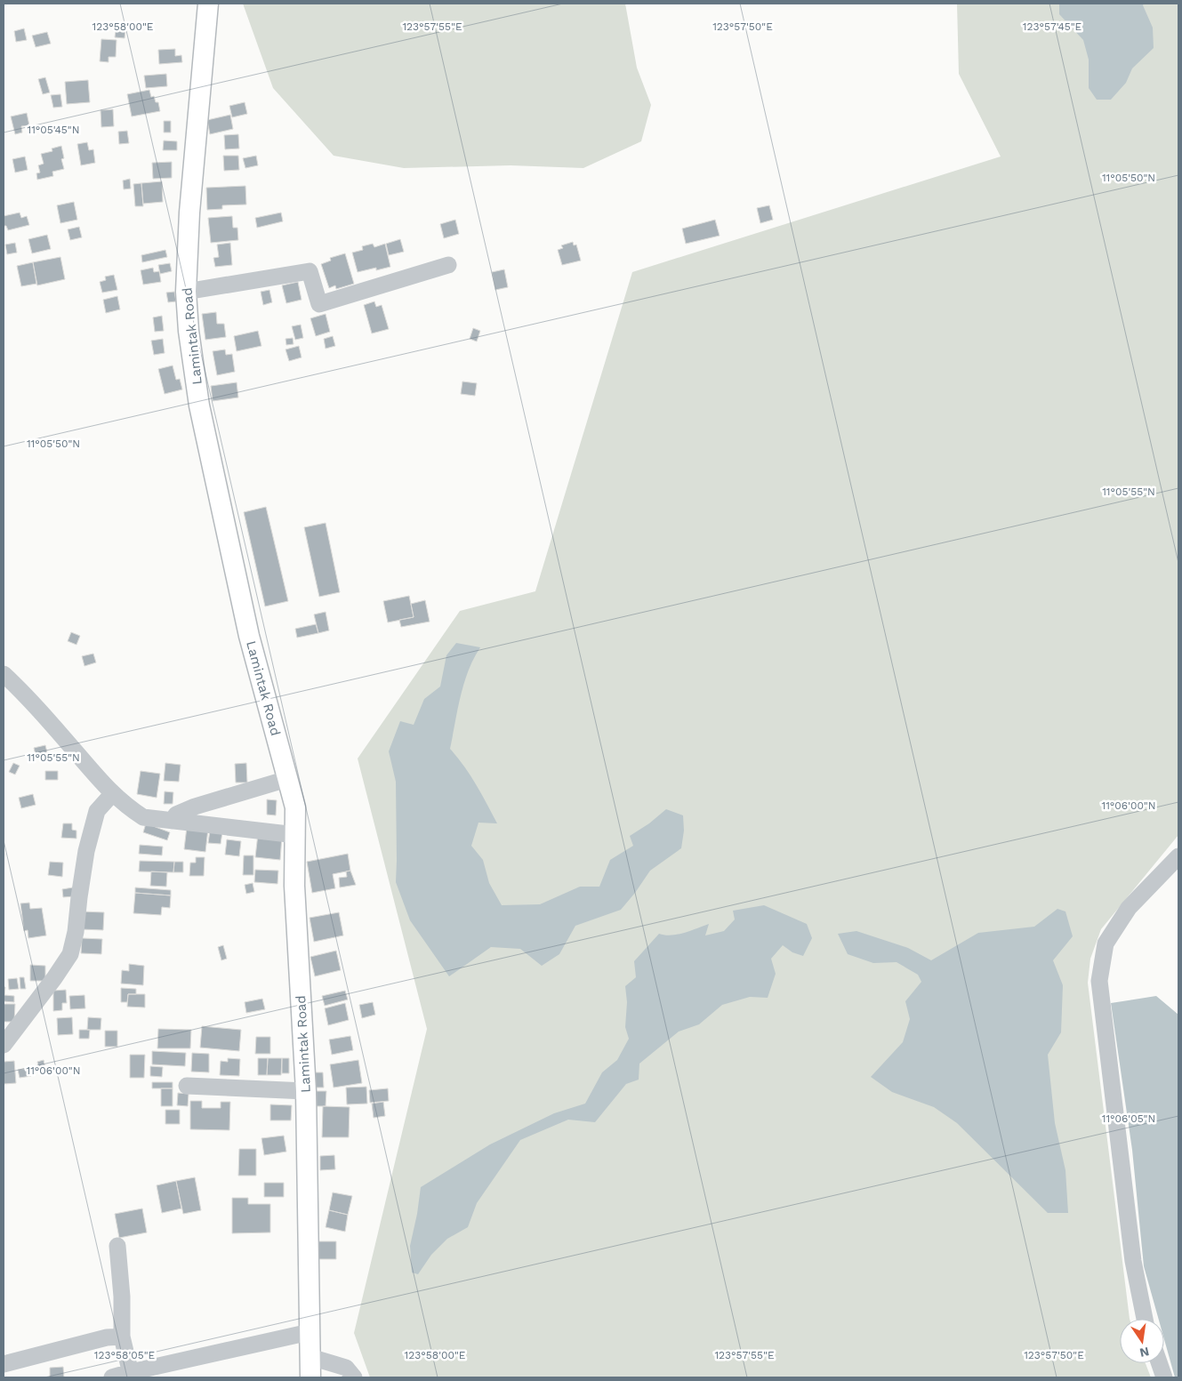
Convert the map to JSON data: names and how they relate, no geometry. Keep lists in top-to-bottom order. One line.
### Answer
{"streets":{"main road":["Lamintak Road"]},"north":"bottom","coordinates":["123°58'00\"E","123°57'55\"E","123°57'50\"E","123°57'45\"E","11°05'45\"N","11°05'50\"N","11°05'55\"N","11°06'00\"N","11°06'05\"N","123°58'05\"E"]}
